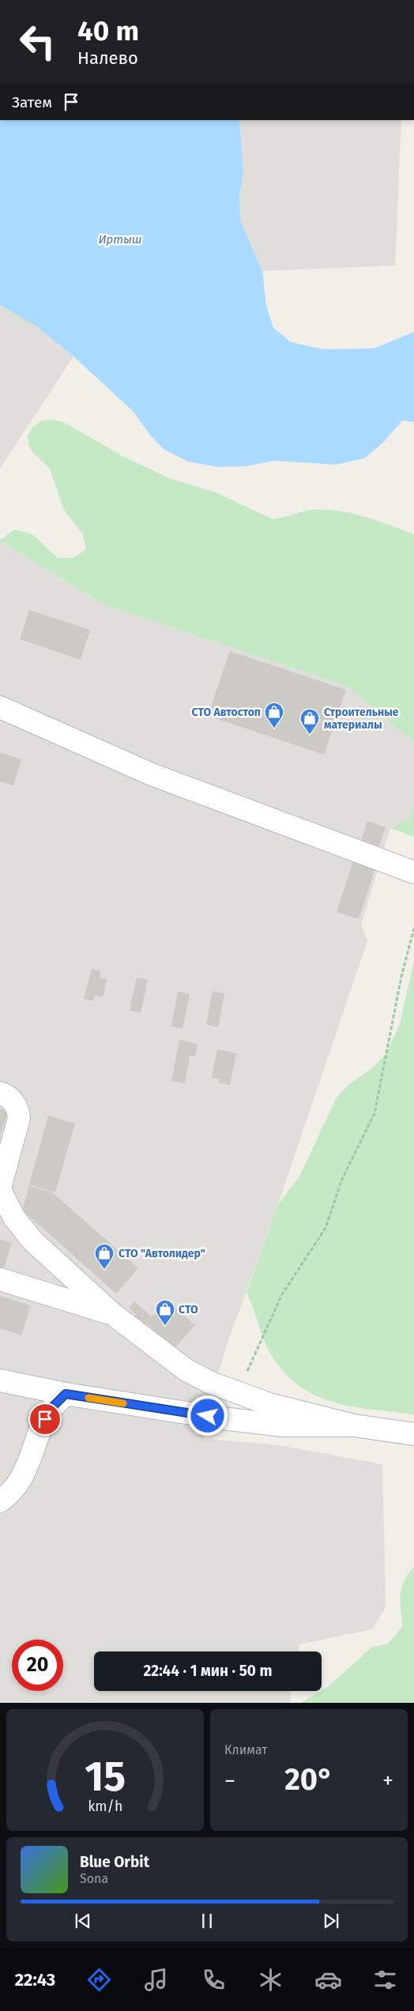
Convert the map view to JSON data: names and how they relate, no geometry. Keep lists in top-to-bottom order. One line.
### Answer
{"water":["Иртыш"],"places":{"shop":["СТО Автостоп","Строительные материалы","СТО \"Автолидер\"","СТО"]},"page":{"turn":["40 m","Налево"],"then":"Затем","limit":"20","trip":"22:44 · 1 мин · 50 m","tile":"Климат","heat":["−","20°","+"],"song":["Blue Orbit","Sona"],"tabs":"22:43","gauge":["15","km/h"]}}
